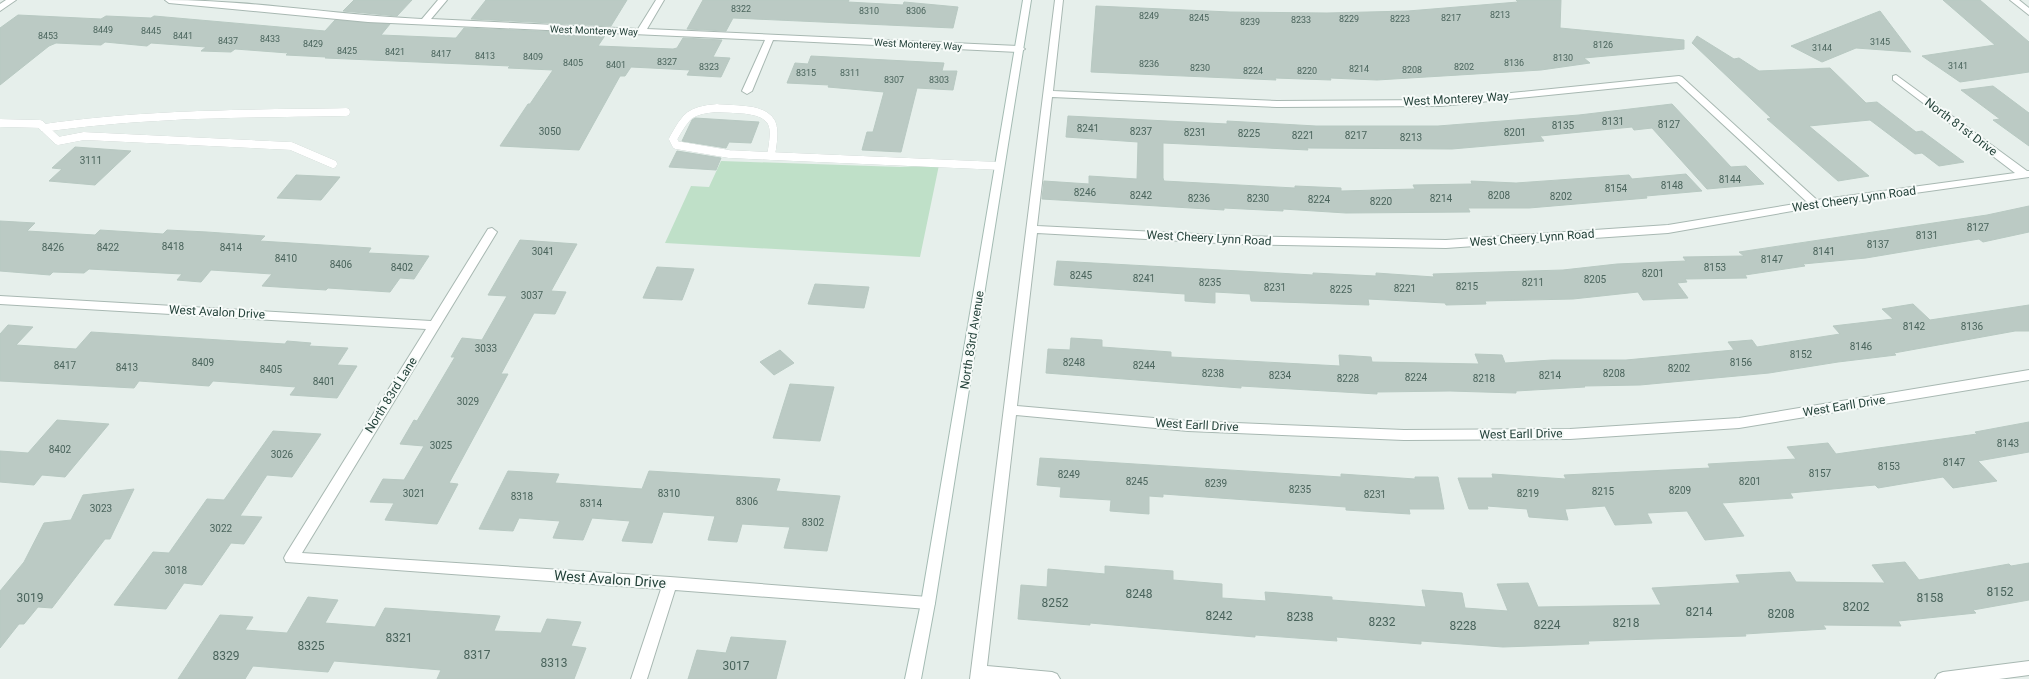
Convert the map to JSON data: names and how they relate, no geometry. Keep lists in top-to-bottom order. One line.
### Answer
{"streets":{"street":["West Monterey Way","North 81st Drive","West Cheery Lynn Road","West Avalon Drive","North 83rd Avenue","North 83rd Lane","West Earll Drive"]},"crossings":[["West Monterey Way","West Cheery Lynn Road"],["West Monterey Way","North 83rd Avenue"],["North 81st Drive","West Cheery Lynn Road"],["West Avalon Drive","North 83rd Avenue"],["West Avalon Drive","North 83rd Lane"]],"house_numbers":["8322","8310","8306","8213","8249","8245","8217","8229","8223","8233","8239","8449","8445","8453","8441","8433","8437","3145","8429","8126","3144","8425","8421","8417","8413","8409","8130","8327","8405","8136","8236","8401","3141","8323","8202","8230","8214","8208","8224","8220","8315","8311","8307","8303","8131","8127","8135","8241","3050","8237","8231","8201","8225","8221","8217","8213","3111","8144","8148","8154","8246","8242","8208","8202","8236","8230","8214","8224","8220","8127","8131","8137","8418","8426","8422","8414","3041","8141","8410","8147","8406","8402","8153","8201","8245","8241","8205","8235","8211","8215","8231","8221","8225","3037","8142","8136","8146","3033","8152","8409","8248","8156","8417","8244","8413","8202","8405","8238","8208","8234","8214","8224","8228","8218","8401","3029","8143","3025","8402","3026","8147","8153","8157","8249","8245","8201","8239","8235","8209","8215","3021","8310","8219","8231","8318","8306","8314","3023","8302","3022","3018","8152","8248","3019","8158","8252","8202","8214","8208","8242","8238","8232","8218","8224","8228","8321","8325","8317","8329","8313","3017"]}
